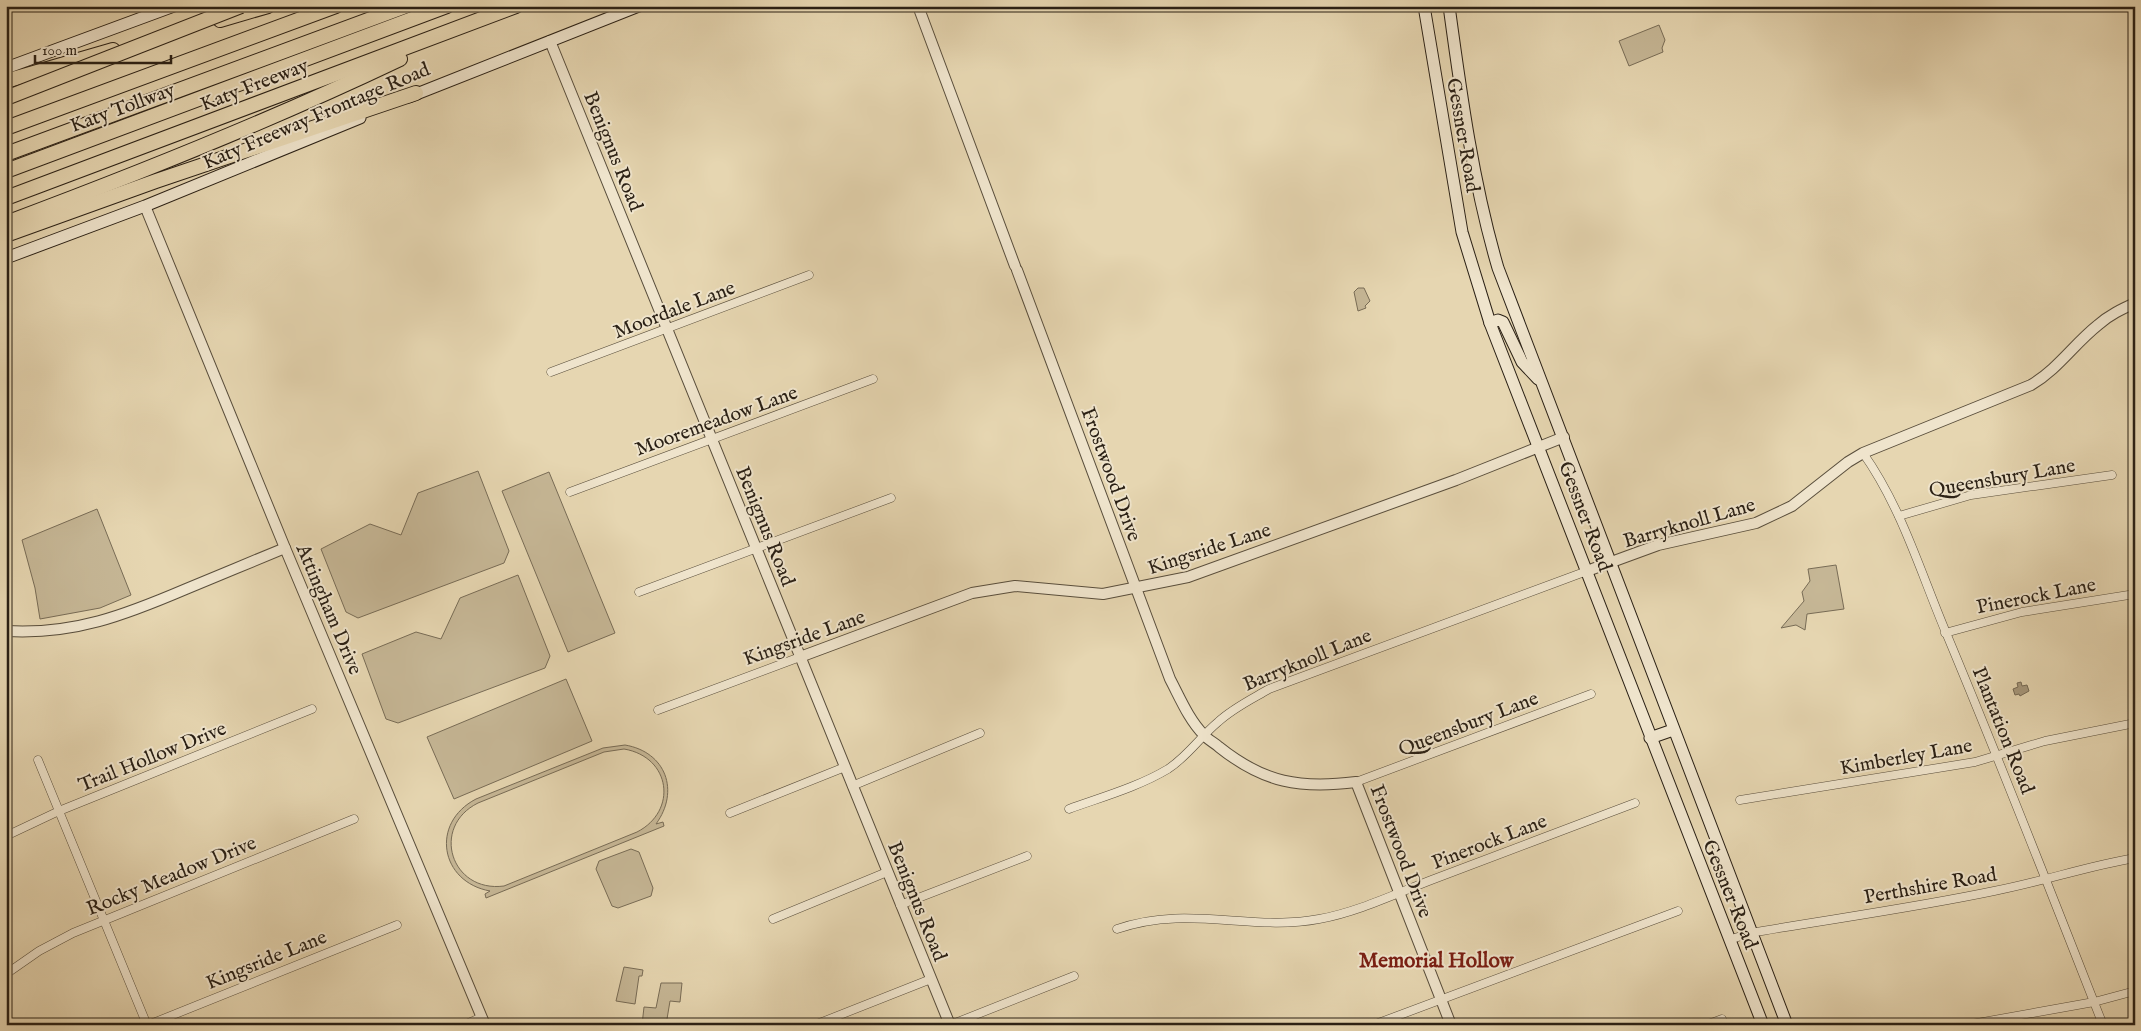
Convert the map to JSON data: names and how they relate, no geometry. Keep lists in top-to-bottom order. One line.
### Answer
{"streets":{"highway":["Katy Freeway","Katy Tollway"],"main road":["Katy Freeway Frontage Road","Gessner Road"],"street":["Benignus Road","Moordale Lane","Mooremeadow Lane","Frostwood Drive","Queensbury Lane","Barryknoll Lane","Kingsride Lane","Pinerock Lane","Attingham Drive","Plantation Road","Trail Hollow Drive","Kimberley Lane","Rocky Meadow Drive","Perthshire Road"]},"crossings":[["Katy Freeway Frontage Road","Benignus Road"],["Katy Freeway Frontage Road","Attingham Drive"],["Gessner Road","Barryknoll Lane"],["Gessner Road","Kingsride Lane"],["Gessner Road","Perthshire Road"],["Benignus Road","Moordale Lane"],["Benignus Road","Mooremeadow Lane"],["Benignus Road","Kingsride Lane"],["Frostwood Drive","Queensbury Lane"],["Frostwood Drive","Barryknoll Lane"],["Frostwood Drive","Kingsride Lane"],["Frostwood Drive","Pinerock Lane"],["Queensbury Lane","Plantation Road"],["Barryknoll Lane","Plantation Road"],["Pinerock Lane","Plantation Road"],["Plantation Road","Kimberley Lane"],["Plantation Road","Perthshire Road"]],"districts":["Memorial Hollow"],"scale_bar":"100 m"}
